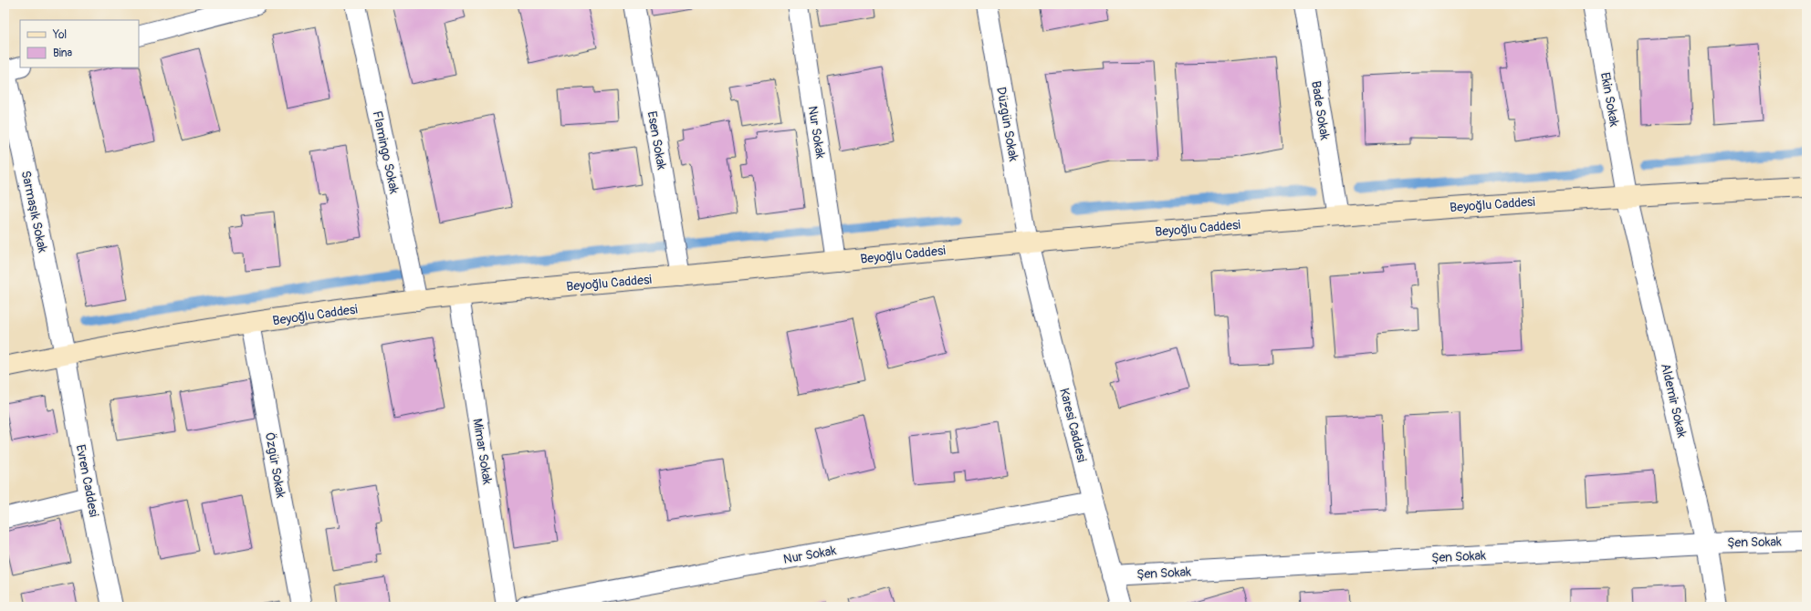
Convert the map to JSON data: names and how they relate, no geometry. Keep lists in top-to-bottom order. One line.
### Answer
{"streets":{"main road":["Beyoğlu Caddesi"],"street":["Ekin Sokak","Bade Sokak","Düzgün Sokak","Nur Sokak","Esen Sokak","Flamingo Sokak","Sarmaşık Sokak","Aldemir Sokak","Karesi Caddesi","Mimar Sokak","Özgür Sokak","Evren Caddesi","Şen Sokak"]},"crossings":[["Ekin Sokak","Beyoğlu Caddesi"],["Ekin Sokak","Aldemir Sokak"],["Bade Sokak","Beyoğlu Caddesi"],["Düzgün Sokak","Beyoğlu Caddesi"],["Düzgün Sokak","Karesi Caddesi"],["Nur Sokak","Beyoğlu Caddesi"],["Nur Sokak","Karesi Caddesi"],["Esen Sokak","Beyoğlu Caddesi"],["Flamingo Sokak","Beyoğlu Caddesi"],["Beyoğlu Caddesi","Sarmaşık Sokak"],["Beyoğlu Caddesi","Aldemir Sokak"],["Beyoğlu Caddesi","Karesi Caddesi"],["Beyoğlu Caddesi","Mimar Sokak"],["Beyoğlu Caddesi","Özgür Sokak"],["Beyoğlu Caddesi","Evren Caddesi"],["Sarmaşık Sokak","Evren Caddesi"],["Aldemir Sokak","Şen Sokak"],["Karesi Caddesi","Şen Sokak"]],"legend":["Yol","Bina"]}
